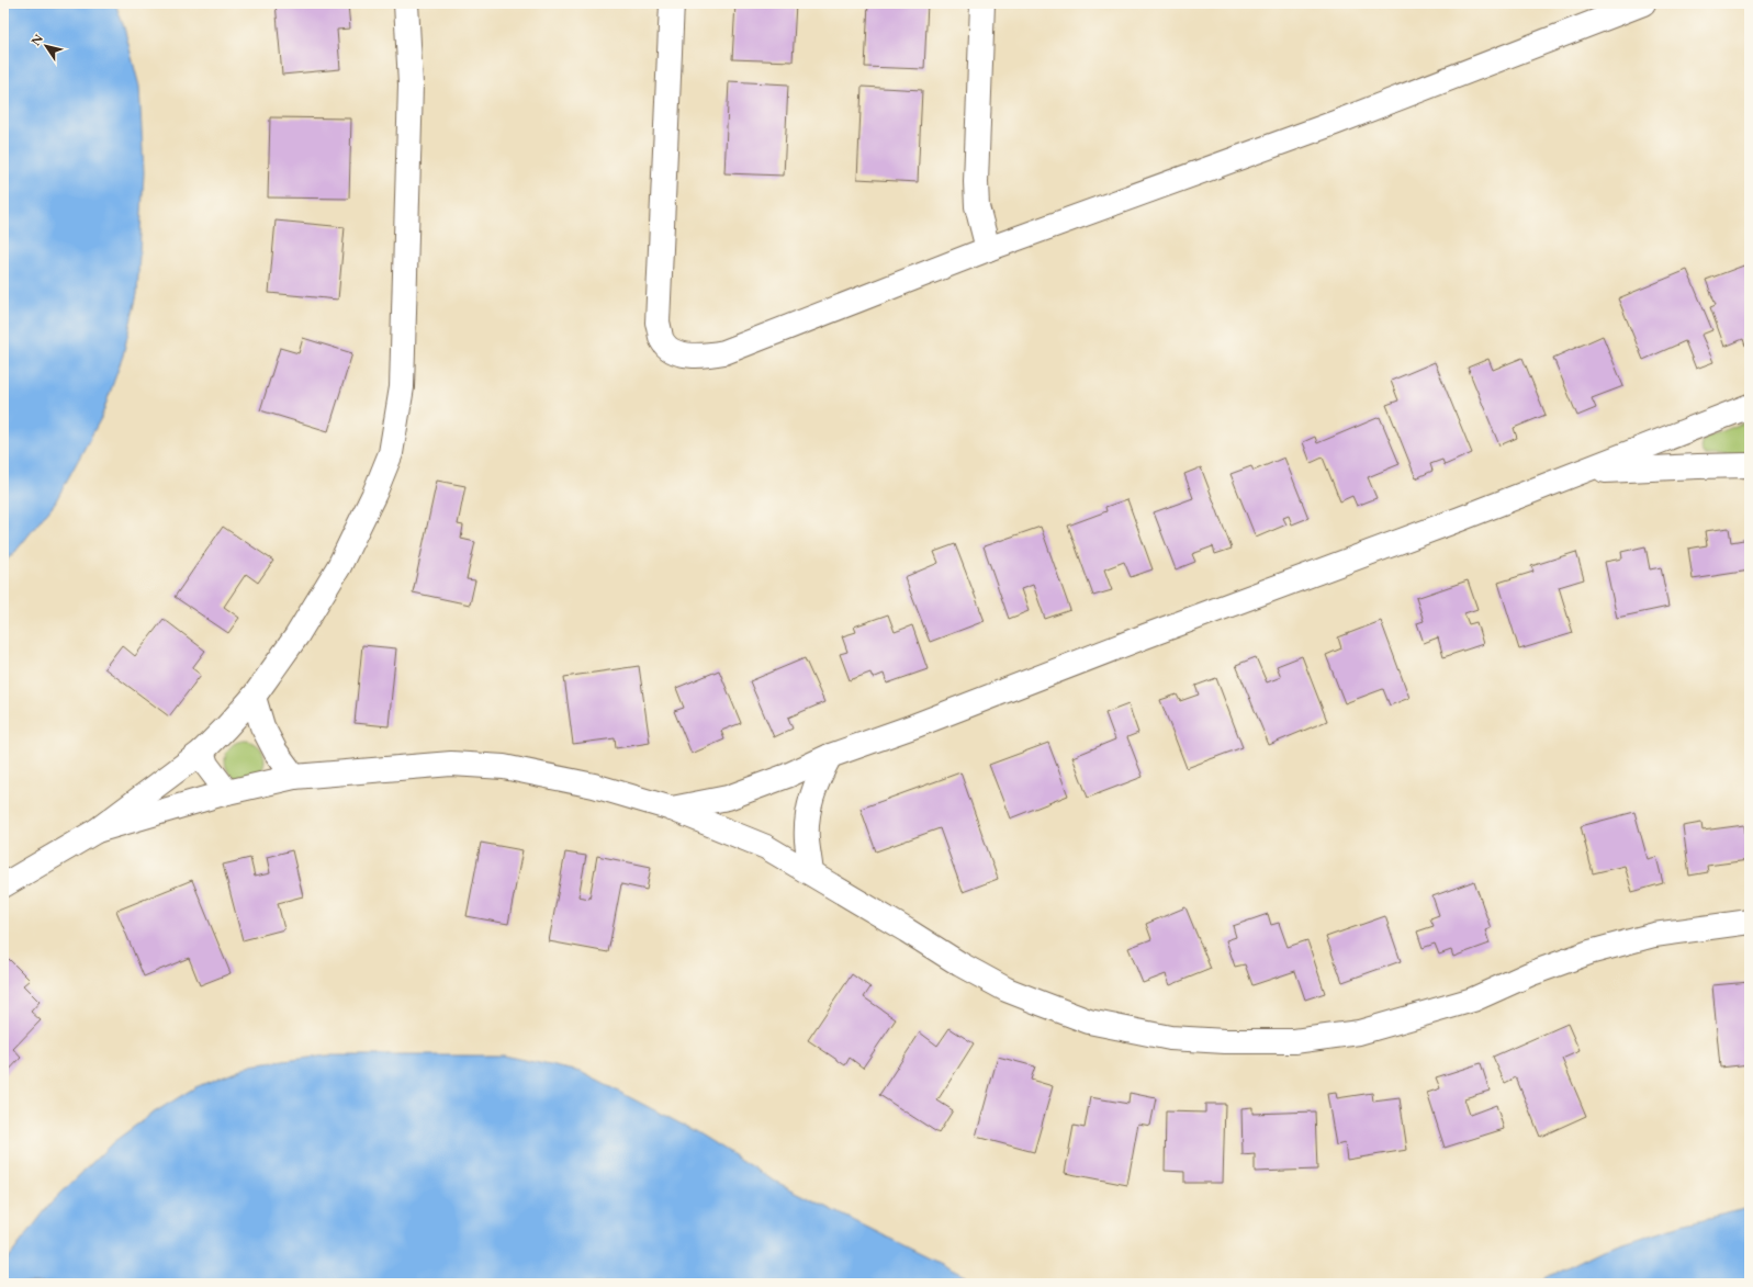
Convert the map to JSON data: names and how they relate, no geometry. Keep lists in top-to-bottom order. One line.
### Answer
{"north":"top left"}
